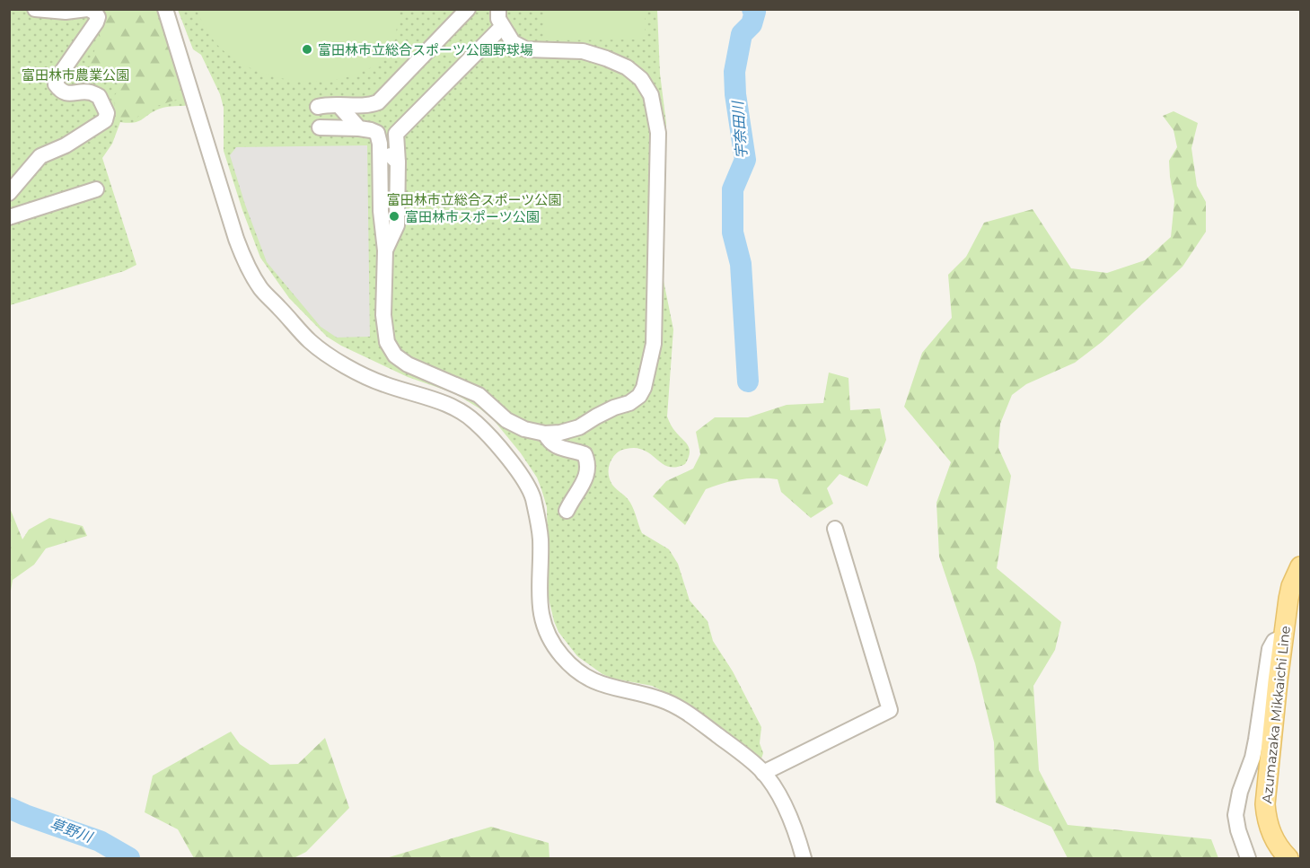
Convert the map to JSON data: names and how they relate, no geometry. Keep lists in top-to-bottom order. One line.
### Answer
{"streets":{"main road":["Azumazaka Mikkaichi Line"]},"water":["宇奈田川","草野川"],"parks":["富田林市農業公園","富田林市立総合スポーツ公園"],"places":["富田林市立総合スポーツ公園野球場","富田林市スポーツ公園"]}
